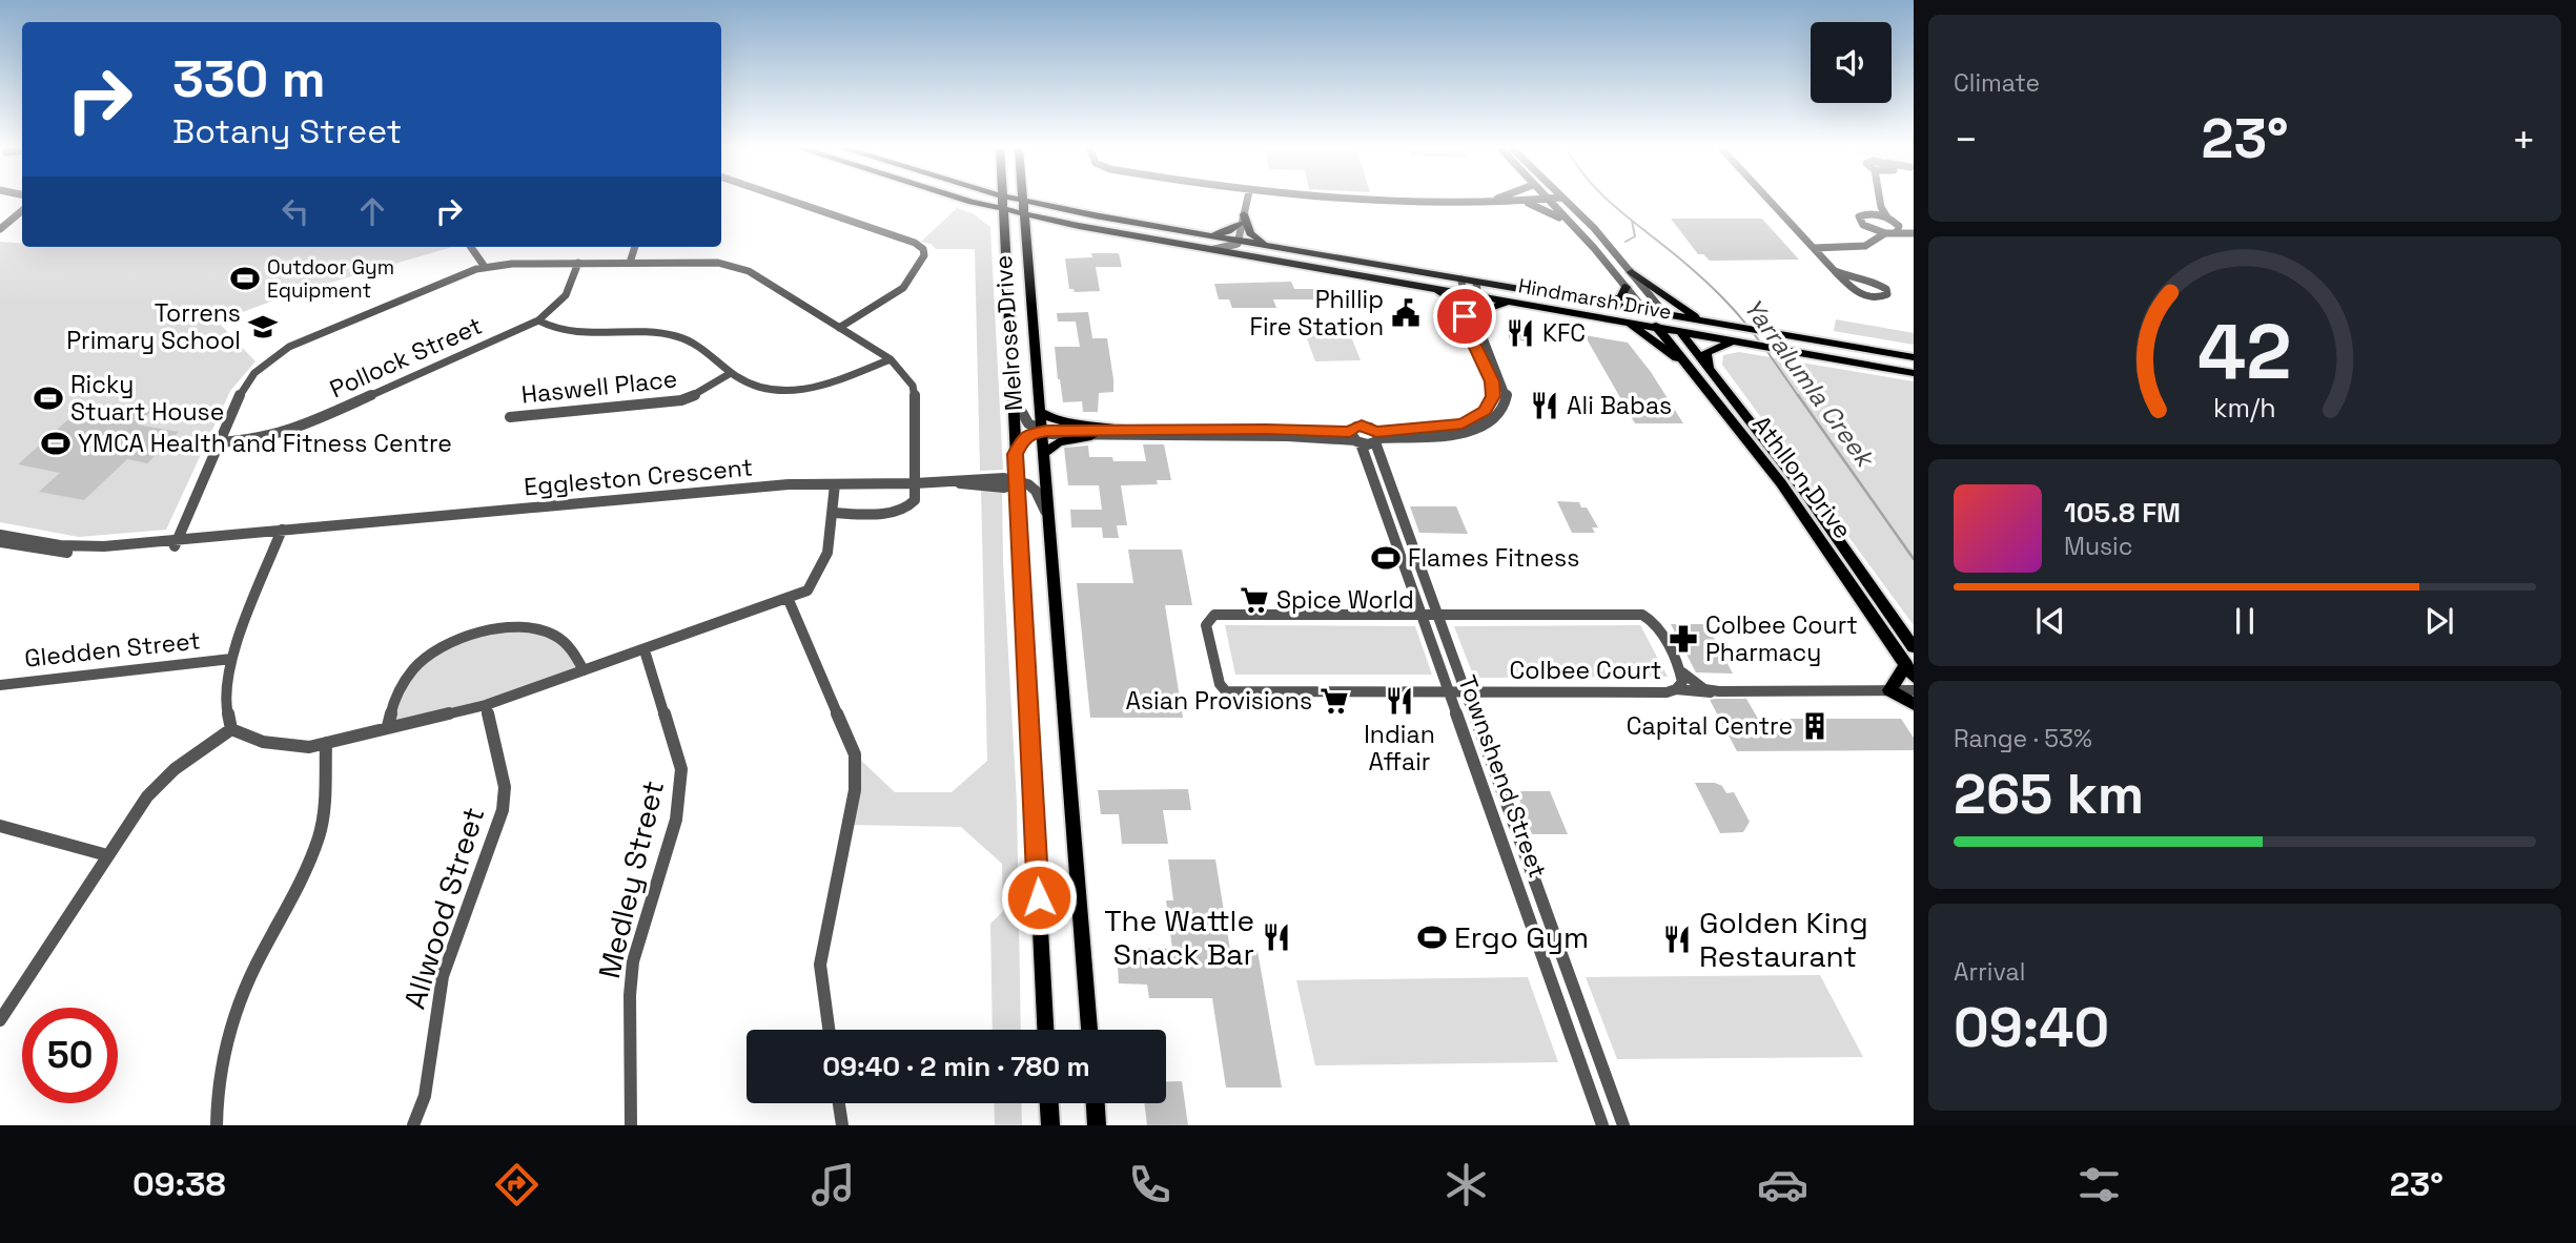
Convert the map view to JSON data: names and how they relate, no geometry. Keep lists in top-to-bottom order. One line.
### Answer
{"streets":{"main road":["Hindmarsh Drive","Melrose Drive","Athllon Drive"],"street":["Pollock Street","Haswell Place","Eggleston Crescent","Gledden Street","Colbee Court","Townshend Street","Medley Street","Allwood Street"]},"crossings":[["Hindmarsh Drive","Melrose Drive"],["Hindmarsh Drive","Athllon Drive"],["Melrose Drive","Eggleston Crescent"],["Colbee Court","Townshend Street"]],"water":["Yarralumla Creek"],"places":{"sports":["Outdoor Gym Equipment","Ricky Stuart House","YMCA Health and Fitness Centre","Flames Fitness","Ergo Gym"],"public building":["Phillip Fire Station"],"school or university":["Torrens Primary School"],"restaurant":["KFC","Ali Babas","Indian Affair","The Wattle Snack Bar","Golden King Restaurant"],"supermarket":["Spice World","Asian Provisions"],"pharmacy":["Colbee Court Pharmacy"],"building":["Capital Centre"]},"page":{"tile":["Climate",["Range · 53%","265 km"],["Arrival","09:40"]],"turn":["330 m","Botany Street"],"heat":["−","23°","+"],"song":["105.8 FM","Music"],"limit":"50","trip":"09:40 · 2 min · 780 m","tabs":["09:38","23°"],"gauge":["42","km/h"]}}
